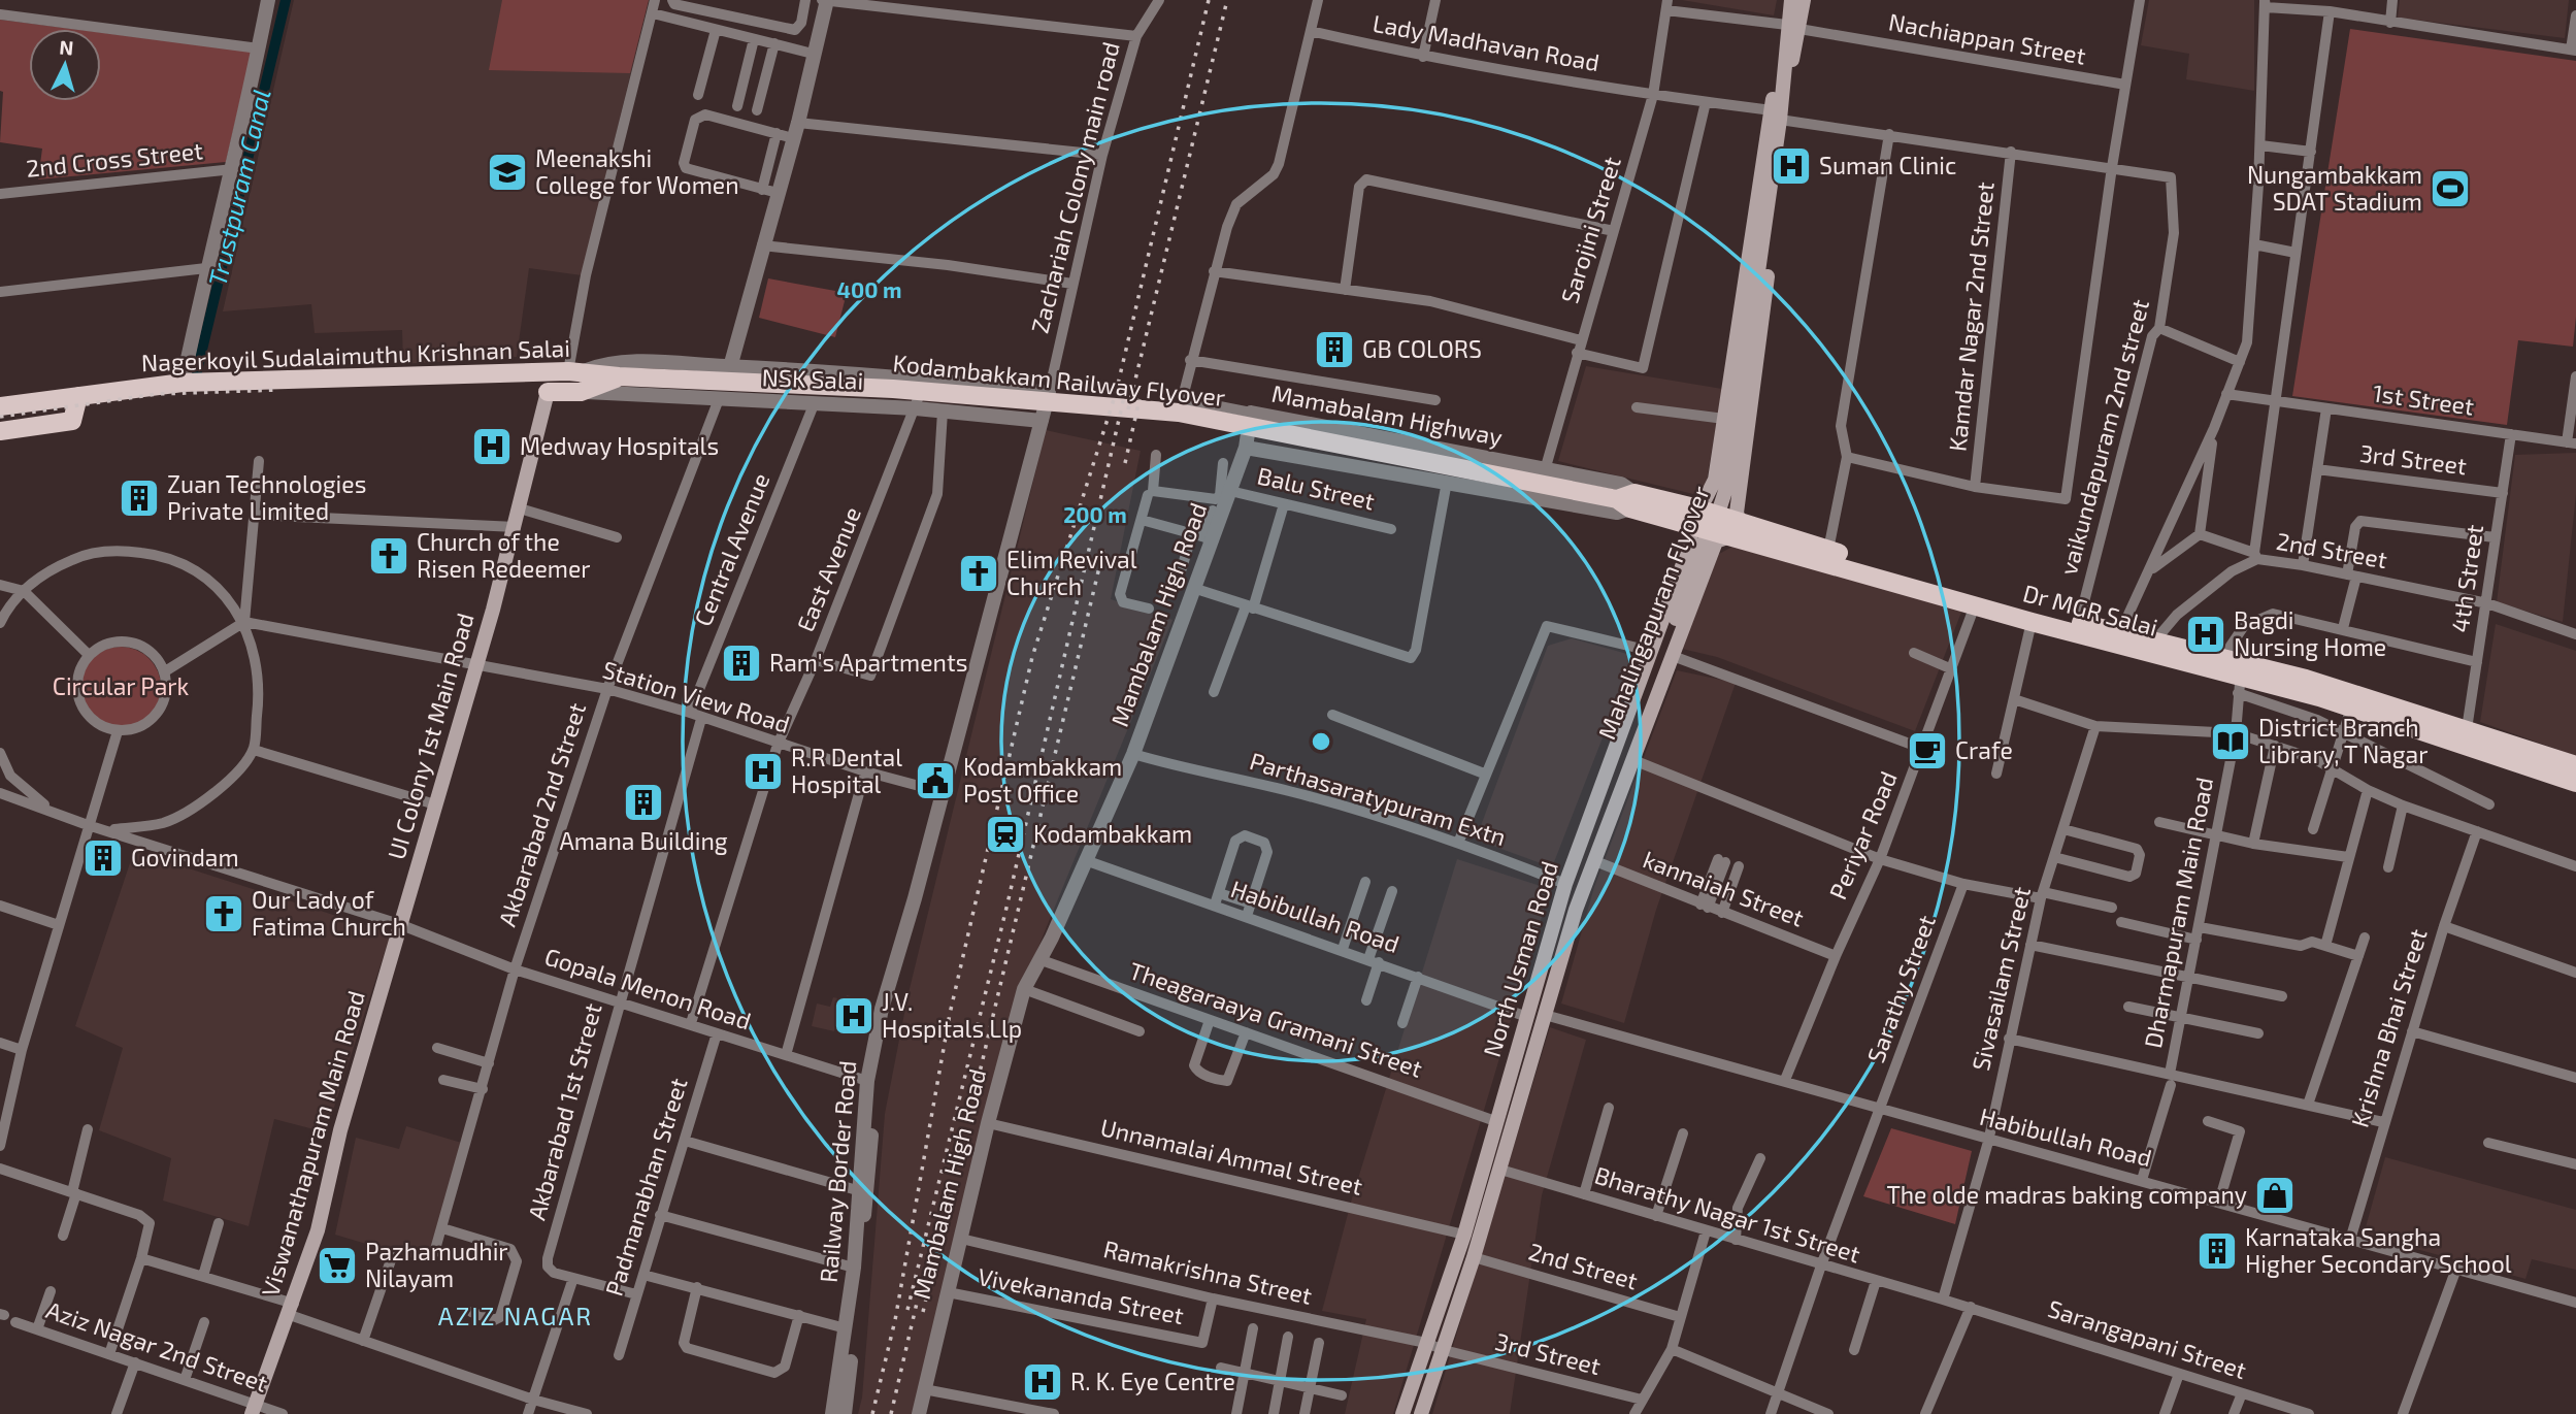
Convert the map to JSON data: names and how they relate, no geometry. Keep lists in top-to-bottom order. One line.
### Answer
{"streets":{"main road":["Nagerkoyil Sudalaimuthu Krishnan Salai","Kodambakkam Railway Flyover","Dr MGR Salai","Mahalingapuram Flyover","UI Colony 1st Main Road","North Usman Road","Viswanathapuram Main Road"],"street":["Nachiappan Street","Lady Madhavan Road","2nd Cross Street","Zachariah Colony main road","Sarojini Street","Kamdar Nagar 2nd Street","NSK Salai","1st Street","Mamabalam Highway","vaikundapuram 2nd street","3rd Street","Balu Street","Central Avenue","2nd Street","East Avenue","4th Street","Mambalam High Road","Station View Road","Parthasaratypuram Extn","Akbarabad 2nd Street","Periyar Road","kannaiah Street","Dharmapuram Main Road","Habibullah Road","Sivasailam Street","Gopala Menon Road","Sarathy Street","Theagaraaya Gramani Street","Krishna Bhai Street","Akbarabad 1st Street","Unnamalai Ammal Street","Railway Border Road","Padmanabhan Street","Bharathy Nagar 1st Street","Ramakrishna Street","Vivekananda Street","Sarangapani Street","Aziz Nagar 2nd Street"]},"crossings":[["Nachiappan Street","Sarojini Street"],["Lady Madhavan Road","Sarojini Street"],["Lady Madhavan Road","Kamdar Nagar 2nd Street"],["Lady Madhavan Road","vaikundapuram 2nd street"],["Lady Madhavan Road","Mahalingapuram Flyover"],["Zachariah Colony main road","Railway Border Road"],["Sarojini Street","Mamabalam Highway"],["Nagerkoyil Sudalaimuthu Krishnan Salai","Kodambakkam Railway Flyover"],["NSK Salai","Kodambakkam Railway Flyover"],["NSK Salai","Central Avenue"],["NSK Salai","East Avenue"],["NSK Salai","Akbarabad 2nd Street"],["NSK Salai","Railway Border Road"],["Kodambakkam Railway Flyover","Mamabalam Highway"],["Kodambakkam Railway Flyover","Dr MGR Salai"],["1st Street","4th Street"],["Mamabalam Highway","Dr MGR Salai"],["Mamabalam Highway","Mambalam High Road"],["vaikundapuram 2nd street","Dr MGR Salai"],["3rd Street","4th Street"],["3rd Street","North Usman Road"],["3rd Street","Ramakrishna Street"],["Balu Street","Mambalam High Road"],["Central Avenue","Station View Road"],["2nd Street","4th Street"],["2nd Street","Dr MGR Salai"],["2nd Street","North Usman Road"],["East Avenue","Station View Road"],["East Avenue","Gopala Menon Road"],["4th Street","Dr MGR Salai"],["Dr MGR Salai","Periyar Road"],["Dr MGR Salai","Dharmapuram Main Road"],["Dr MGR Salai","North Usman Road"],["Mahalingapuram Flyover","kannaiah Street"],["Mahalingapuram Flyover","North Usman Road"],["Mambalam High Road","Parthasaratypuram Extn"],["Mambalam High Road","Habibullah Road"],["Mambalam High Road","Theagaraaya Gramani Street"],["Mambalam High Road","Unnamalai Ammal Street"],["Mambalam High Road","Ramakrishna Street"],["Mambalam High Road","Vivekananda Street"],["Station View Road","UI Colony 1st Main Road"],["Station View Road","Akbarabad 2nd Street"],["Station View Road","Akbarabad 1st Street"],["Station View Road","Railway Border Road"],["UI Colony 1st Main Road","Gopala Menon Road"],["UI Colony 1st Main Road","Viswanathapuram Main Road"],["Parthasaratypuram Extn","North Usman Road"],["Akbarabad 2nd Street","Gopala Menon Road"],["Periyar Road","kannaiah Street"],["Periyar Road","Habibullah Road"],["kannaiah Street","North Usman Road"],["Dharmapuram Main Road","Habibullah Road"],["Habibullah Road","North Usman Road"],["Habibullah Road","Sivasailam Street"],["Habibullah Road","Sarathy Street"],["Habibullah Road","Krishna Bhai Street"],["North Usman Road","Theagaraaya Gramani Street"],["North Usman Road","Unnamalai Ammal Street"],["North Usman Road","Bharathy Nagar 1st Street"],["North Usman Road","Ramakrishna Street"],["Sivasailam Street","Bharathy Nagar 1st Street"],["Gopala Menon Road","Akbarabad 1st Street"],["Gopala Menon Road","Viswanathapuram Main Road"],["Gopala Menon Road","Railway Border Road"],["Gopala Menon Road","Padmanabhan Street"],["Sarathy Street","Bharathy Nagar 1st Street"],["Viswanathapuram Main Road","Aziz Nagar 2nd Street"],["Ramakrishna Street","Vivekananda Street"]],"districts":["AZIZ NAGAR"],"water":["Trustpuram Canal"],"parks":["Circular Park"],"places":{"hospital":["Suman Clinic","Medway Hospitals","Bagdi Nursing Home","R.R Dental Hospital","J.V. Hospitals Llp","R. K. Eye Centre"],"school or university":["Meenakshi College for Women"],"sports":["Nungambakkam SDAT Stadium"],"building":["GB COLORS","Zuan Technologies Private Limited","Ram's Apartments","Amana Building","Govindam","Karnataka Sangha Higher Secondary School"],"church":["Church of the Risen Redeemer","Elim Revival Church","Our Lady of Fatima Church"],"library":["District Branch Library, T Nagar"],"cafe":["Crafe"],"public building":["Kodambakkam Post Office"],"station":["Kodambakkam"],"shop":["The olde madras baking company"],"supermarket":["Pazhamudhir Nilayam"]},"north":"top","rings":["400 m","200 m"]}
